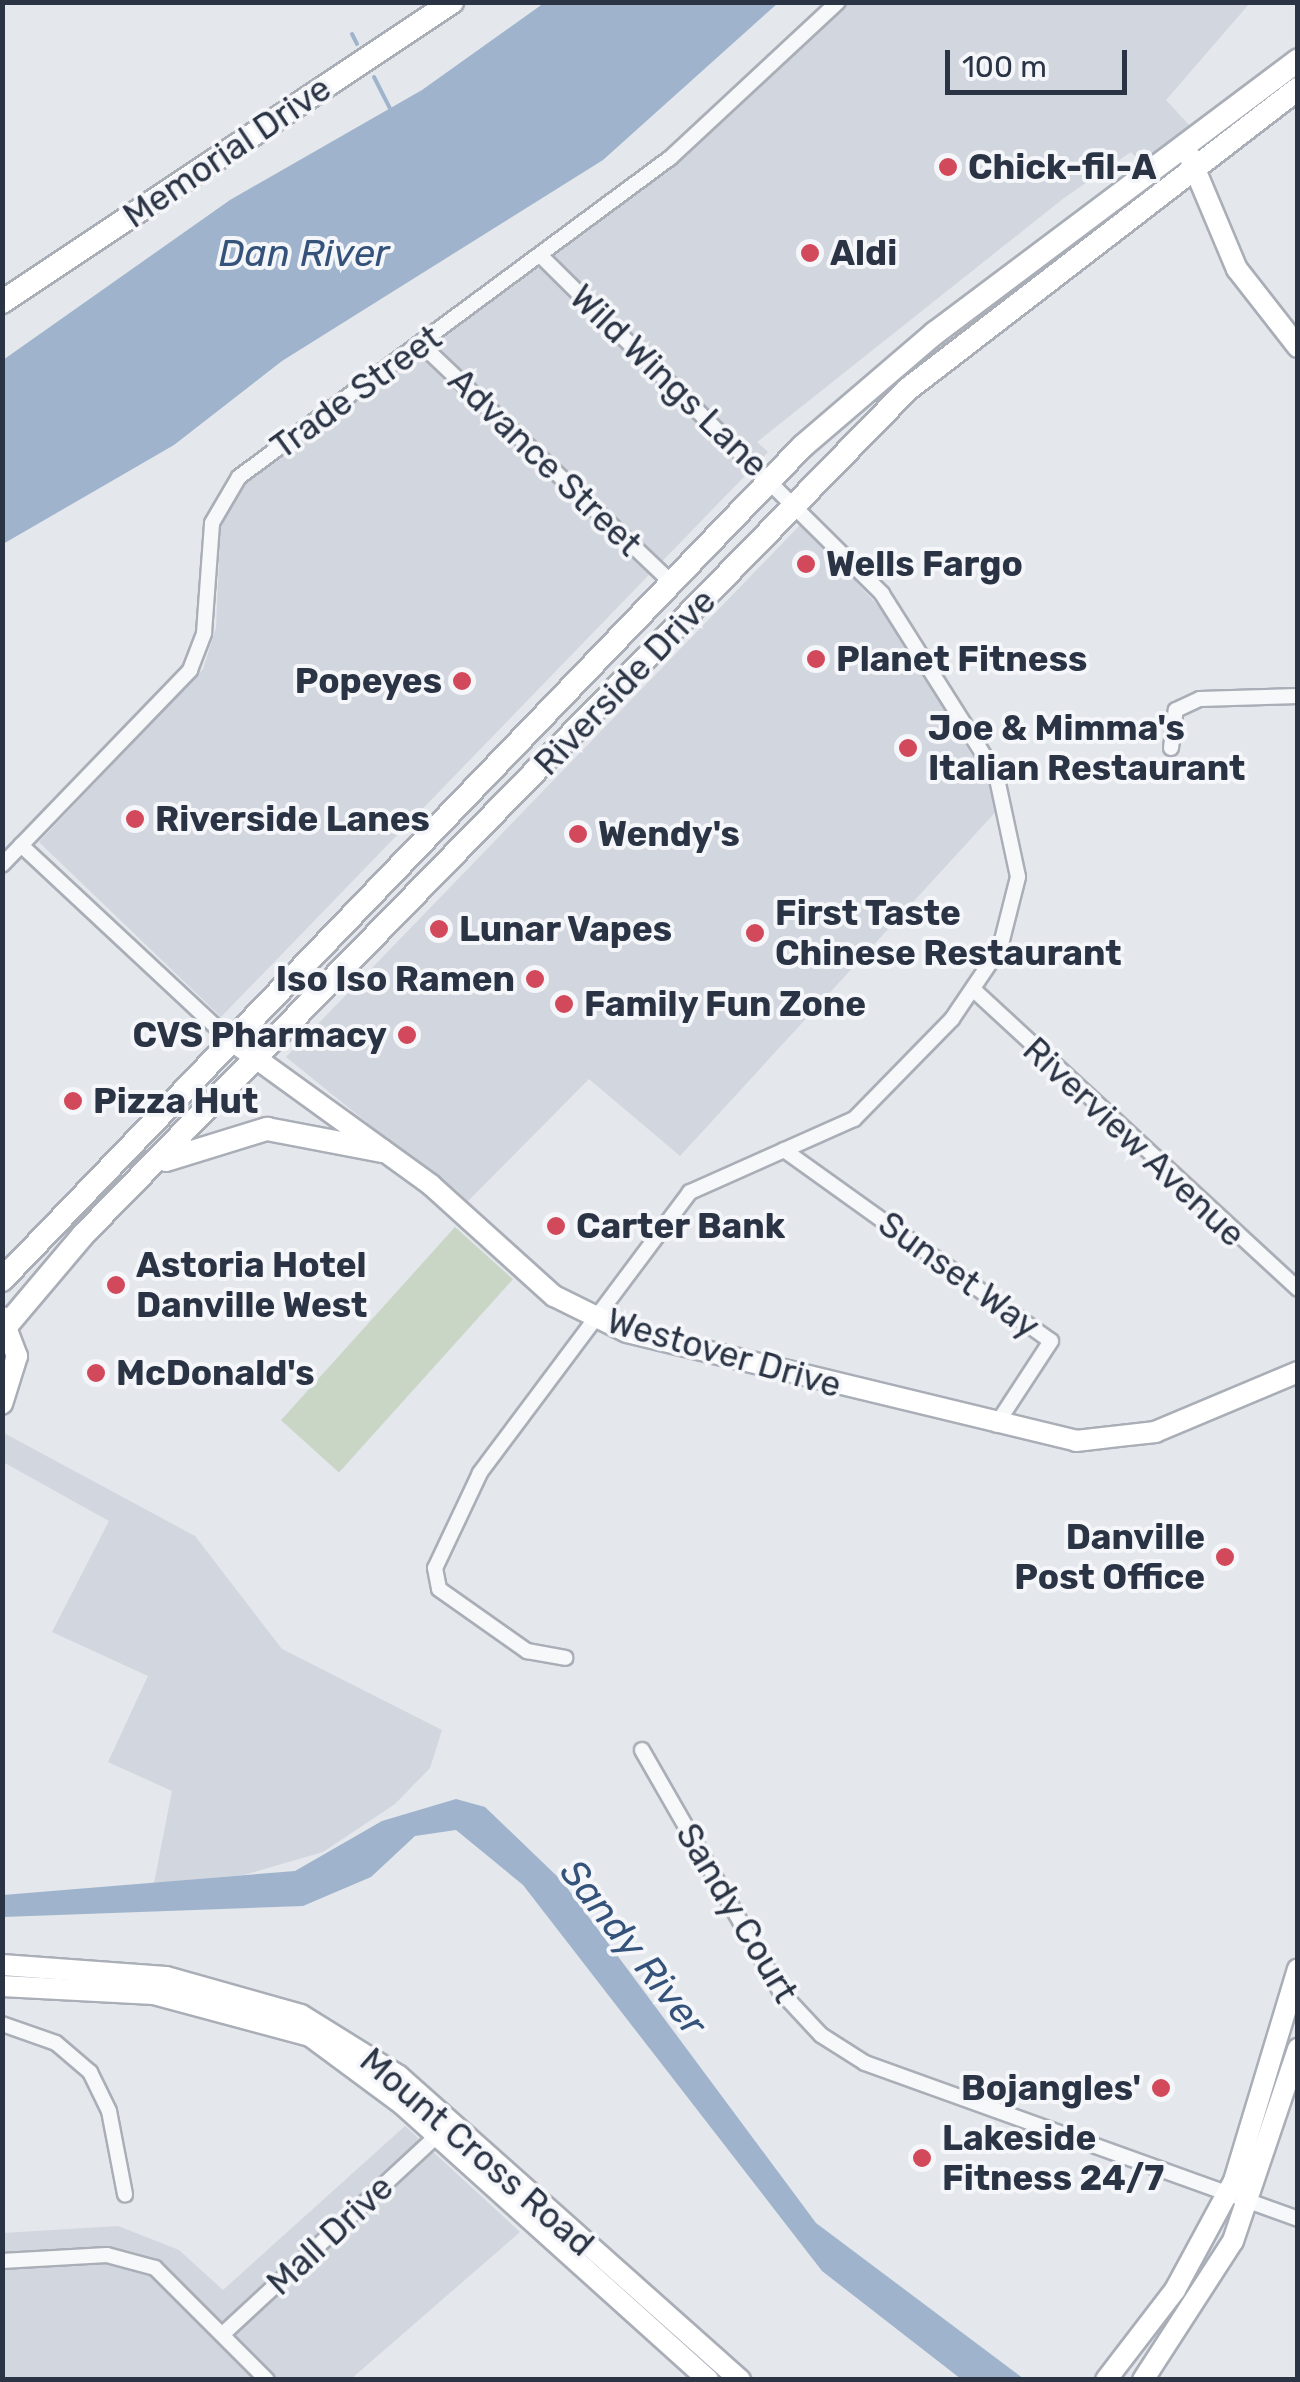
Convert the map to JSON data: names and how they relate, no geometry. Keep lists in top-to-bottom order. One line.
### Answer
{"streets":{"main road":["Memorial Drive","Riverside Drive","Westover Drive","Mount Cross Road"],"street":["Wild Wings Lane","Trade Street","Advance Street","Riverview Avenue","Sunset Way","Sandy Court","Mall Drive"]},"crossings":[["Wild Wings Lane","Trade Street"],["Wild Wings Lane","Riverside Drive"],["Wild Wings Lane","Riverview Avenue"],["Wild Wings Lane","Sunset Way"],["Wild Wings Lane","Westover Drive"],["Trade Street","Advance Street"],["Advance Street","Riverside Drive"],["Riverside Drive","Westover Drive"],["Sunset Way","Westover Drive"],["Mount Cross Road","Mall Drive"]],"water":["Dan River","Sandy River"],"places":["Chick-fil-A","Aldi","Wells Fargo","Planet Fitness","Popeyes","Joe & Mimma's Italian Restaurant","Riverside Lanes","Wendy's","Lunar Vapes","First Taste Chinese Restaurant","Iso Iso Ramen","Family Fun Zone","CVS Pharmacy","Pizza Hut","Carter Bank","Astoria Hotel Danville West","McDonald's","Danville Post Office","Bojangles'","Lakeside Fitness 24/7"],"scale_bar":"100 m"}
